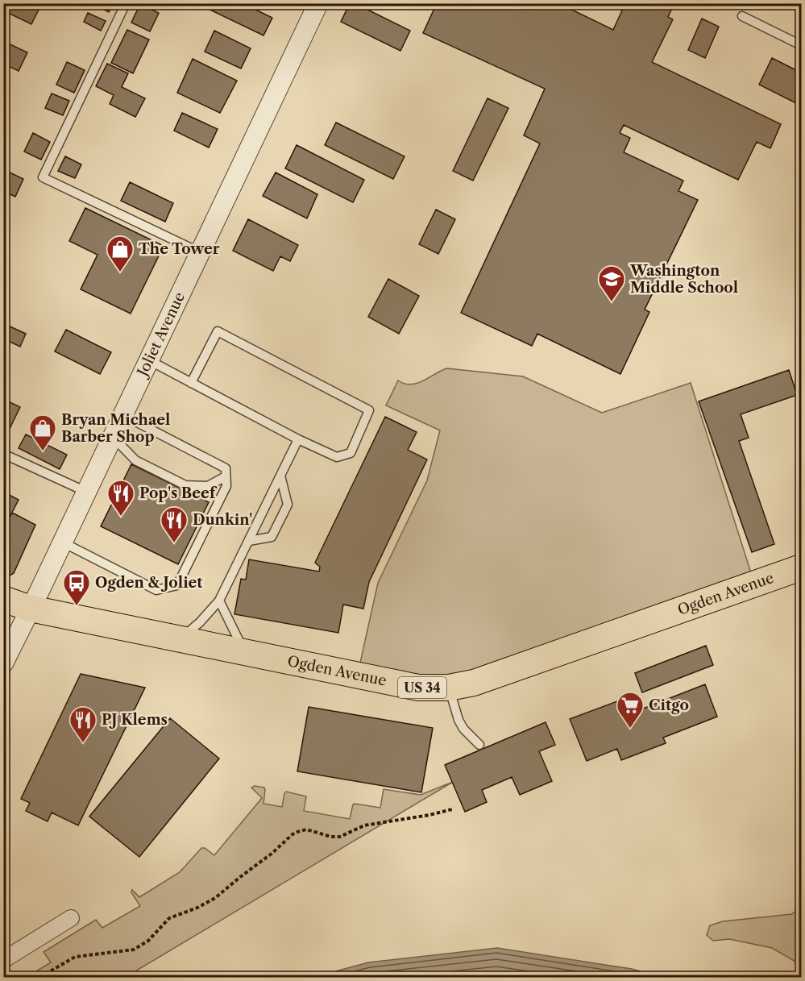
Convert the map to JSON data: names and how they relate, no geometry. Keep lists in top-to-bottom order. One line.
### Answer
{"streets":{"main road":["Ogden Avenue","US 34"],"street":["Joliet Avenue"]},"crossings":[["Joliet Avenue","Ogden Avenue"]],"places":{"shop":["The Tower","Bryan Michael Barber Shop"],"school or university":["Washington Middle School"],"restaurant":["Pop's Beef","Dunkin'","PJ Klems"],"bus stop":["Ogden & Joliet"],"supermarket":["Citgo"]}}
